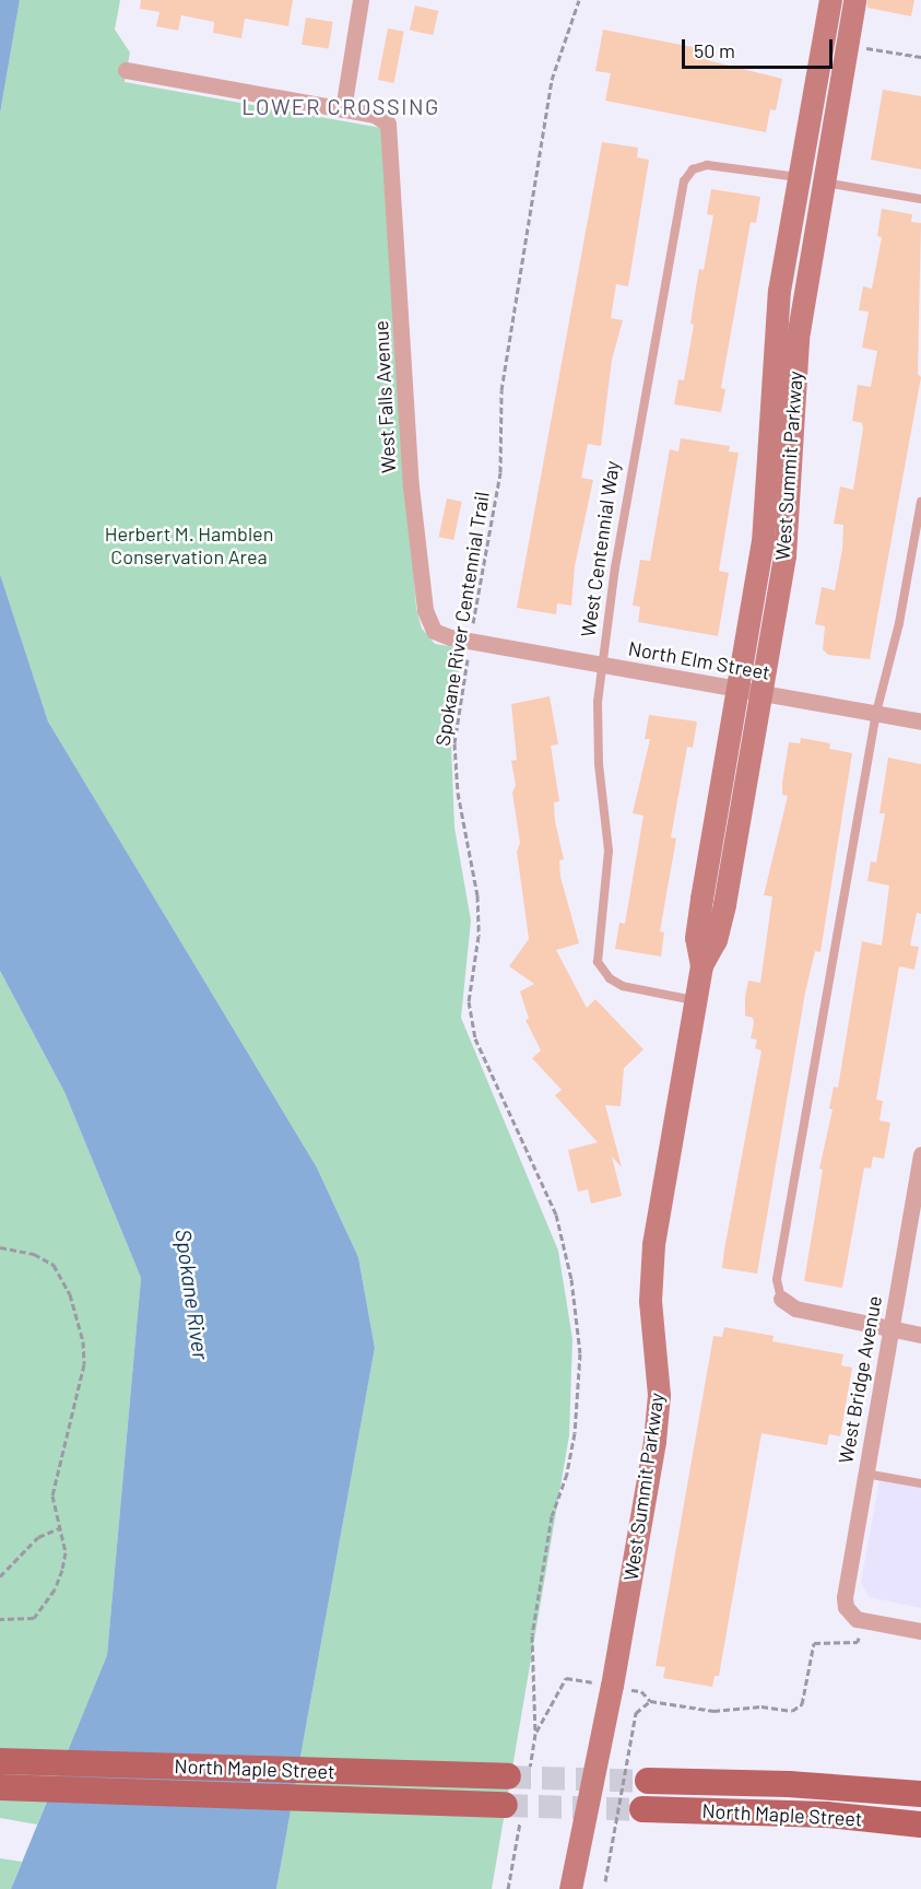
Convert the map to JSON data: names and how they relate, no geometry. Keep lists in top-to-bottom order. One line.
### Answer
{"streets":{"main road":["North Maple Street"],"street":["West Falls Avenue","West Summit Parkway","West Centennial Way","North Elm Street","West Bridge Avenue"],"path":["Spokane River Centennial Trail"]},"crossings":[["West Falls Avenue","Spokane River Centennial Trail"],["West Falls Avenue","North Elm Street"],["West Summit Parkway","West Centennial Way"],["West Summit Parkway","Spokane River Centennial Trail"],["West Summit Parkway","North Elm Street"],["West Centennial Way","North Elm Street"],["Spokane River Centennial Trail","North Elm Street"]],"districts":["LOWER CROSSING"],"water":["Spokane River"],"parks":["Herbert M. Hamblen Conservation Area"],"scale_bar":"50 m"}
